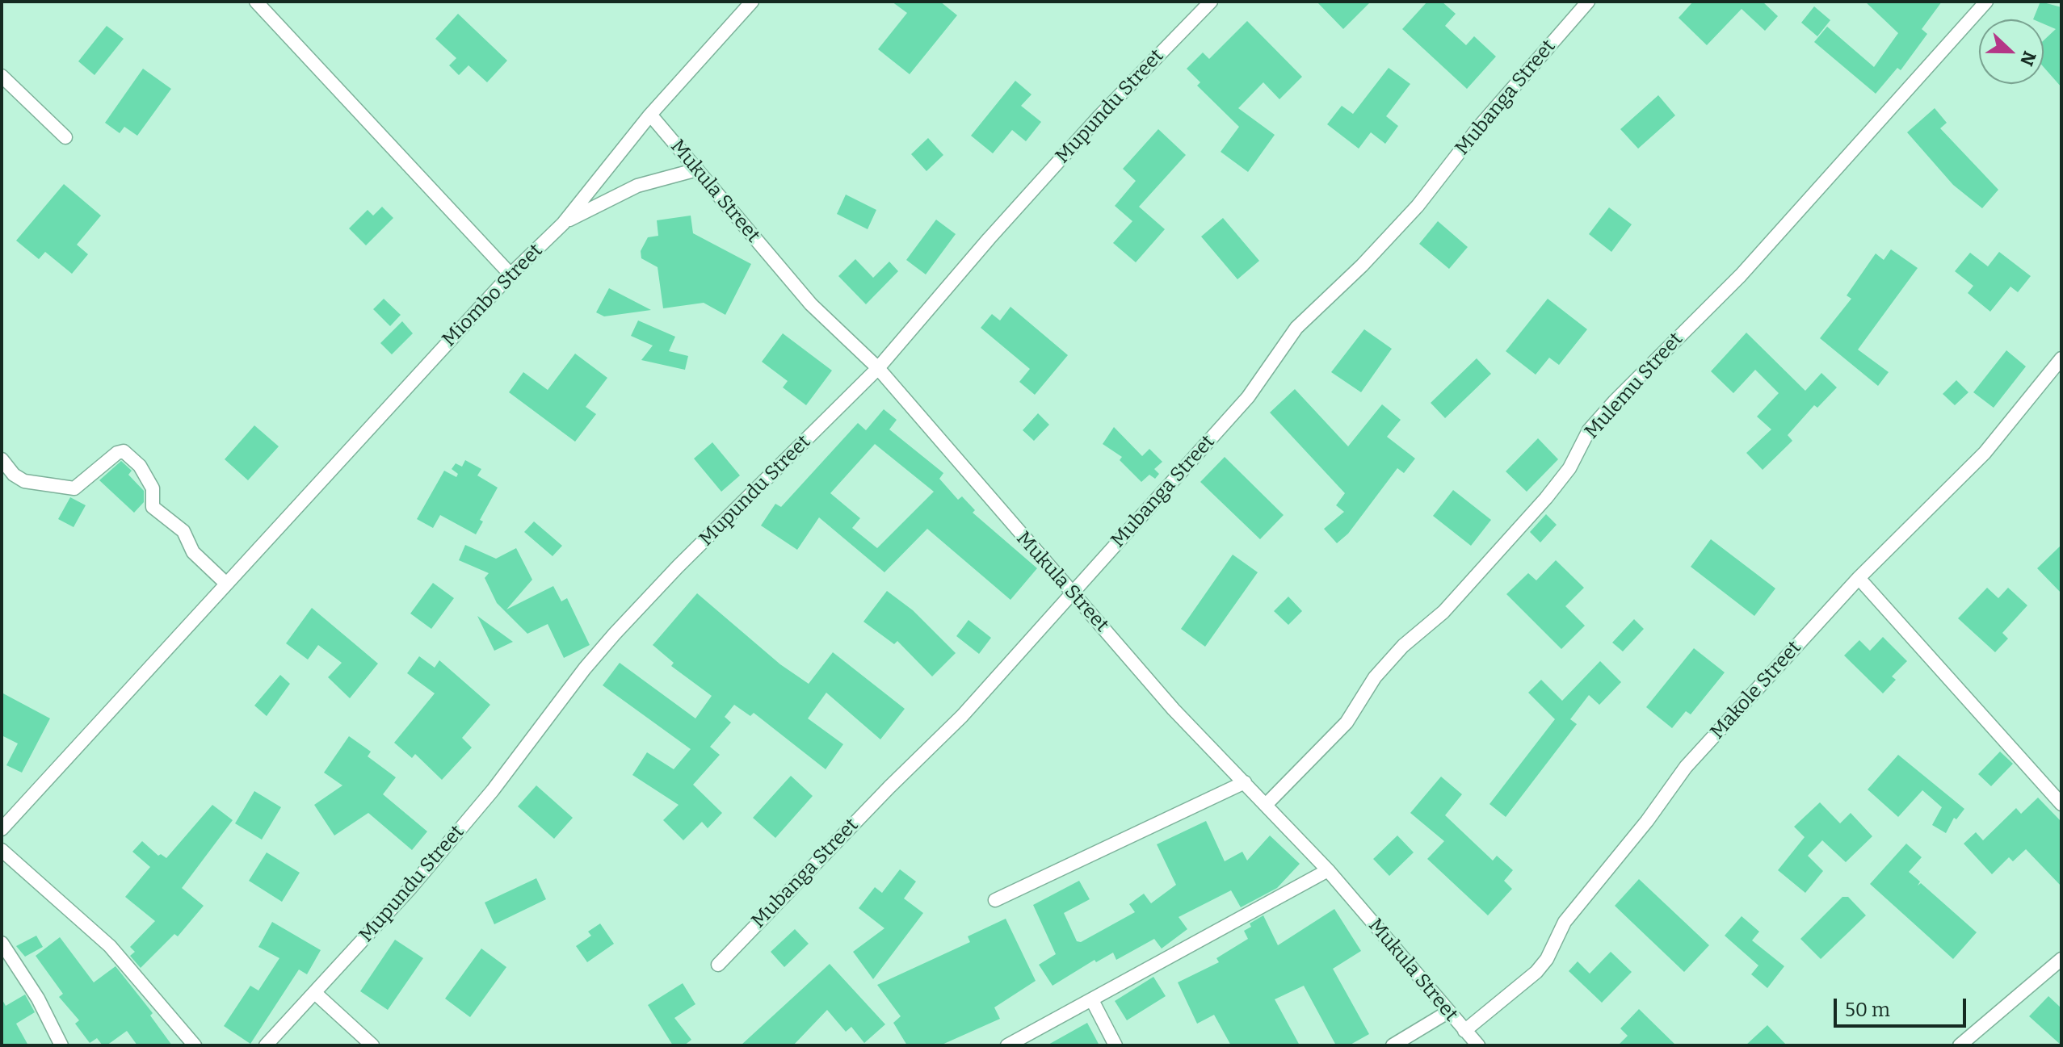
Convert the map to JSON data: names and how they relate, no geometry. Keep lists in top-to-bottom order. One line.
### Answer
{"streets":{"street":["Mubanga Street","Mupundu Street","Mukula Street","Miombo Street","Mulemu Street","Makole Street"]},"crossings":[["Mubanga Street","Mukula Street"],["Mupundu Street","Mukula Street"],["Mukula Street","Miombo Street"],["Mukula Street","Mulemu Street"],["Mukula Street","Makole Street"]],"scale_bar":"50 m","north":"right"}
